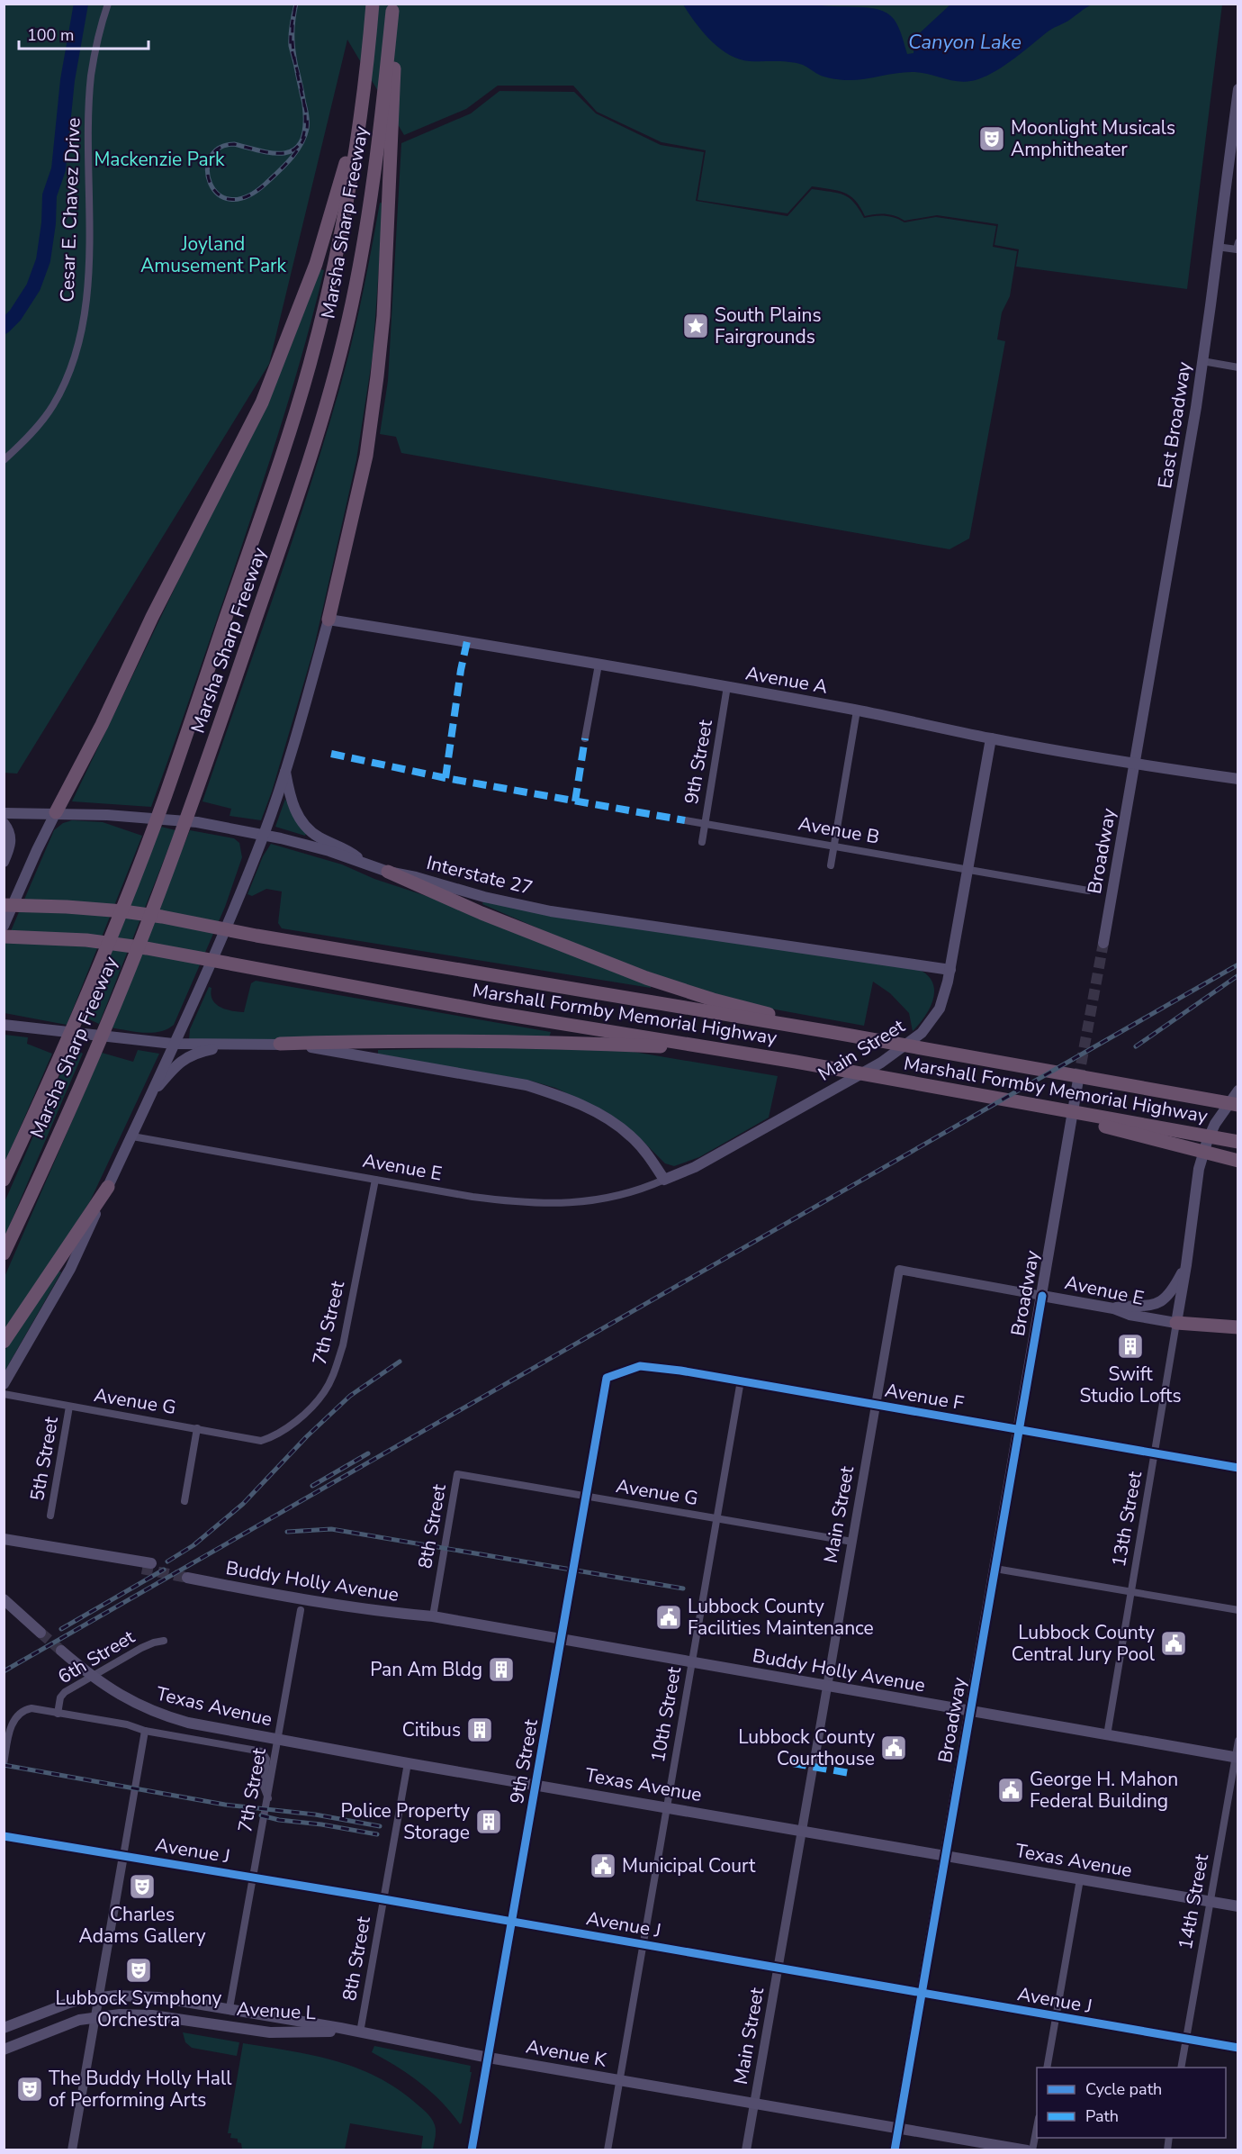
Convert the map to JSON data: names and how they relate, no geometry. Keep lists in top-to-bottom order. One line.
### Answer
{"streets":{"highway":["Marsha Sharp Freeway","Marshall Formby Memorial Highway"],"main road":["East Broadway","Avenue A","Broadway","Interstate 27","Main Street","Avenue E","13th Street","Buddy Holly Avenue","Texas Avenue","Avenue L","Avenue K"],"street":["Cesar E. Chavez Drive","9th Street","Avenue B","7th Street","Avenue F","Avenue G","5th Street","8th Street","6th Street","10th Street","Avenue J","14th Street"]},"crossings":[["East Broadway","Avenue A"],["East Broadway","Broadway"],["Avenue A","9th Street"],["Avenue A","Broadway"],["Avenue A","Main Street"],["9th Street","Avenue B"],["9th Street","Avenue F"],["9th Street","Avenue G"],["9th Street","Buddy Holly Avenue"],["9th Street","Texas Avenue"],["9th Street","Avenue J"],["9th Street","Avenue K"],["Avenue B","Main Street"],["Broadway","Avenue E"],["Broadway","Avenue F"],["Broadway","Buddy Holly Avenue"],["Broadway","Texas Avenue"],["Broadway","Avenue J"],["Broadway","Avenue K"],["Interstate 27","Main Street"],["Main Street","Avenue E"],["Main Street","Avenue F"],["Main Street","Avenue G"],["Main Street","Buddy Holly Avenue"],["Main Street","Texas Avenue"],["Main Street","Avenue J"],["Main Street","Avenue K"],["Avenue E","7th Street"],["Avenue E","13th Street"],["7th Street","Avenue G"],["7th Street","Texas Avenue"],["7th Street","Avenue J"],["7th Street","Avenue K"],["Avenue F","13th Street"],["Avenue F","10th Street"],["Avenue G","5th Street"],["Avenue G","8th Street"],["Avenue G","10th Street"],["13th Street","Buddy Holly Avenue"],["8th Street","Buddy Holly Avenue"],["8th Street","Texas Avenue"],["8th Street","Avenue J"],["8th Street","Avenue L"],["8th Street","Avenue K"],["Buddy Holly Avenue","10th Street"],["Buddy Holly Avenue","14th Street"],["6th Street","Texas Avenue"],["Texas Avenue","10th Street"],["Texas Avenue","14th Street"],["10th Street","Avenue J"],["10th Street","Avenue K"],["Avenue J","14th Street"],["Avenue L","Avenue K"]],"water":["Canyon Lake"],"parks":["Mackenzie Park","Joyland Amusement Park"],"places":{"theatre":["Moonlight Musicals Amphitheater","Charles Adams Gallery","Lubbock Symphony Orchestra","The Buddy Holly Hall of Performing Arts"],"place":["South Plains Fairgrounds"],"building":["Swift Studio Lofts","Pan Am Bldg","Citibus","Police Property Storage"],"public building":["Lubbock County Facilities Maintenance","Lubbock County Central Jury Pool","Lubbock County Courthouse","George H. Mahon Federal Building","Municipal Court"]},"legend":["Cycle path","Path"],"scale_bar":"100 m"}
